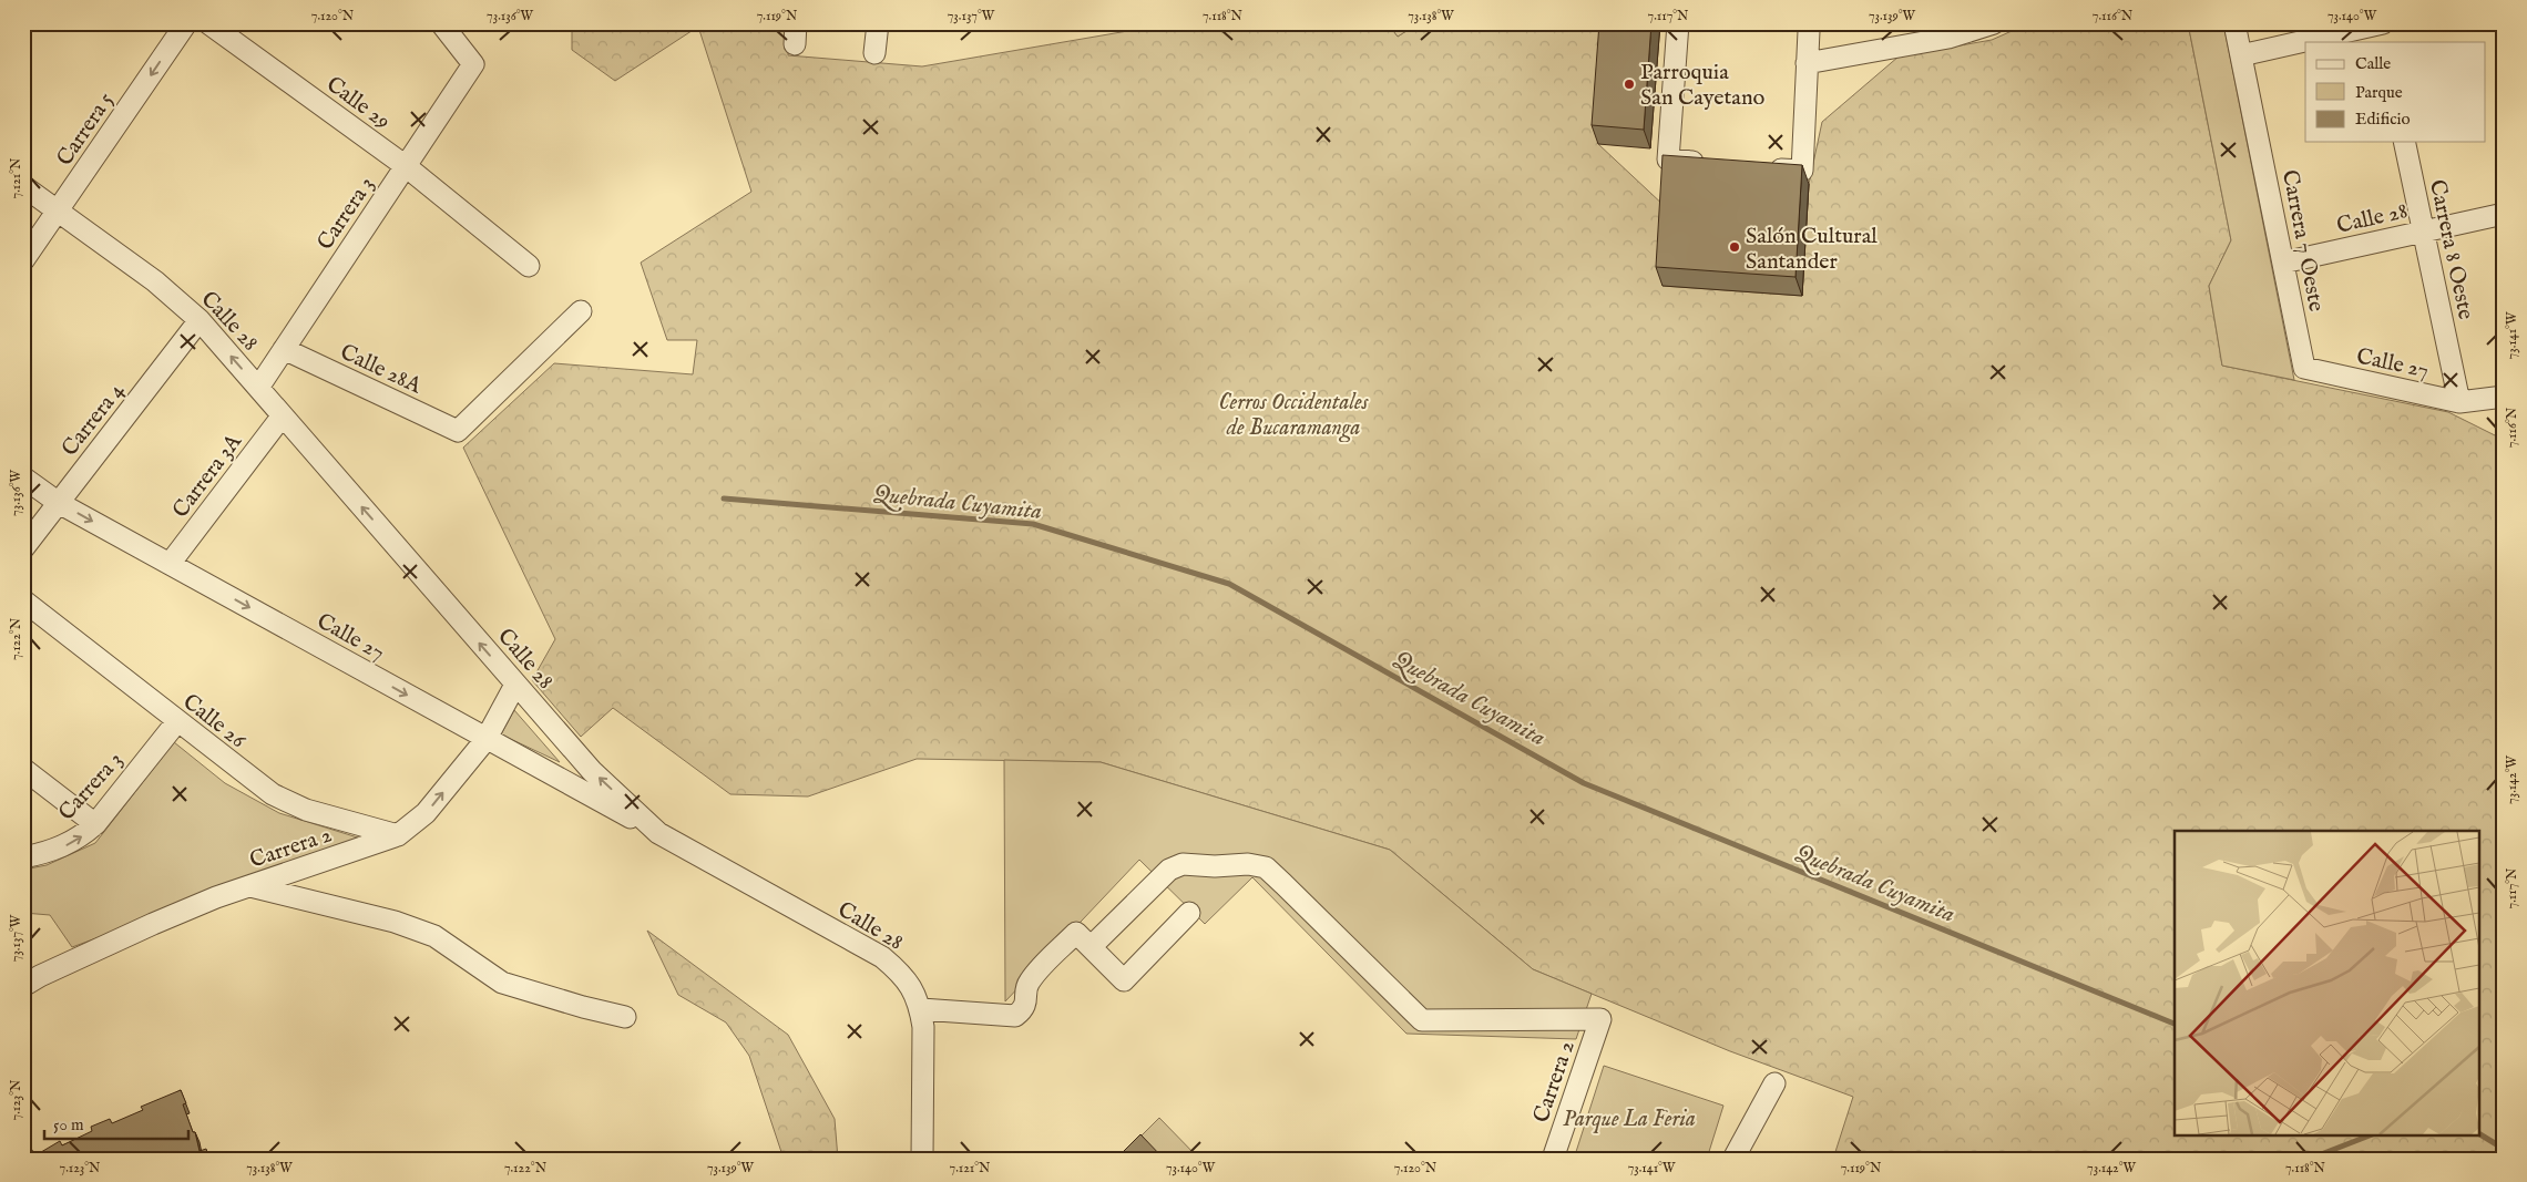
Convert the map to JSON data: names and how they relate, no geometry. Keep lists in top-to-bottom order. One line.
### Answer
{"streets":{"street":["Calle 29","Carrera 5","Carrera 3","Calle 28","Carrera 7 Oeste","Carrera 8 Oeste","Calle 27","Calle 28A","Carrera 4","Carrera 3A","Calle 26","Carrera 2"]},"crossings":[["Calle 29","Carrera 3"],["Carrera 5","Calle 28"],["Carrera 3","Calle 28"],["Carrera 3","Calle 28A"],["Carrera 3","Calle 26"],["Calle 28","Carrera 7 Oeste"],["Calle 28","Carrera 8 Oeste"],["Calle 28","Calle 27"],["Calle 28","Carrera 4"],["Calle 28","Carrera 3A"],["Calle 28","Carrera 2"],["Carrera 7 Oeste","Calle 27"],["Carrera 8 Oeste","Calle 27"],["Calle 27","Carrera 4"],["Calle 27","Carrera 3A"],["Calle 27","Carrera 2"],["Calle 26","Carrera 2"]],"one_way":["Carrera 5","Calle 28","Calle 27"],"water":["Quebrada Cuyamita"],"parks":["Cerros Occidentales de Bucaramanga","Parque La Feria"],"places":["Parroquia San Cayetano","Salón Cultural Santander"],"legend":["Calle","Parque","Edificio"],"scale_bar":"50 m","coordinates":["7.120°N","73.136°W","7.119°N","73.137°W","7.118°N","73.138°W","7.117°N","73.139°W","7.116°N","73.140°W","7.121°N","73.141°W","7.122°N","73.142°W","7.123°N"]}
